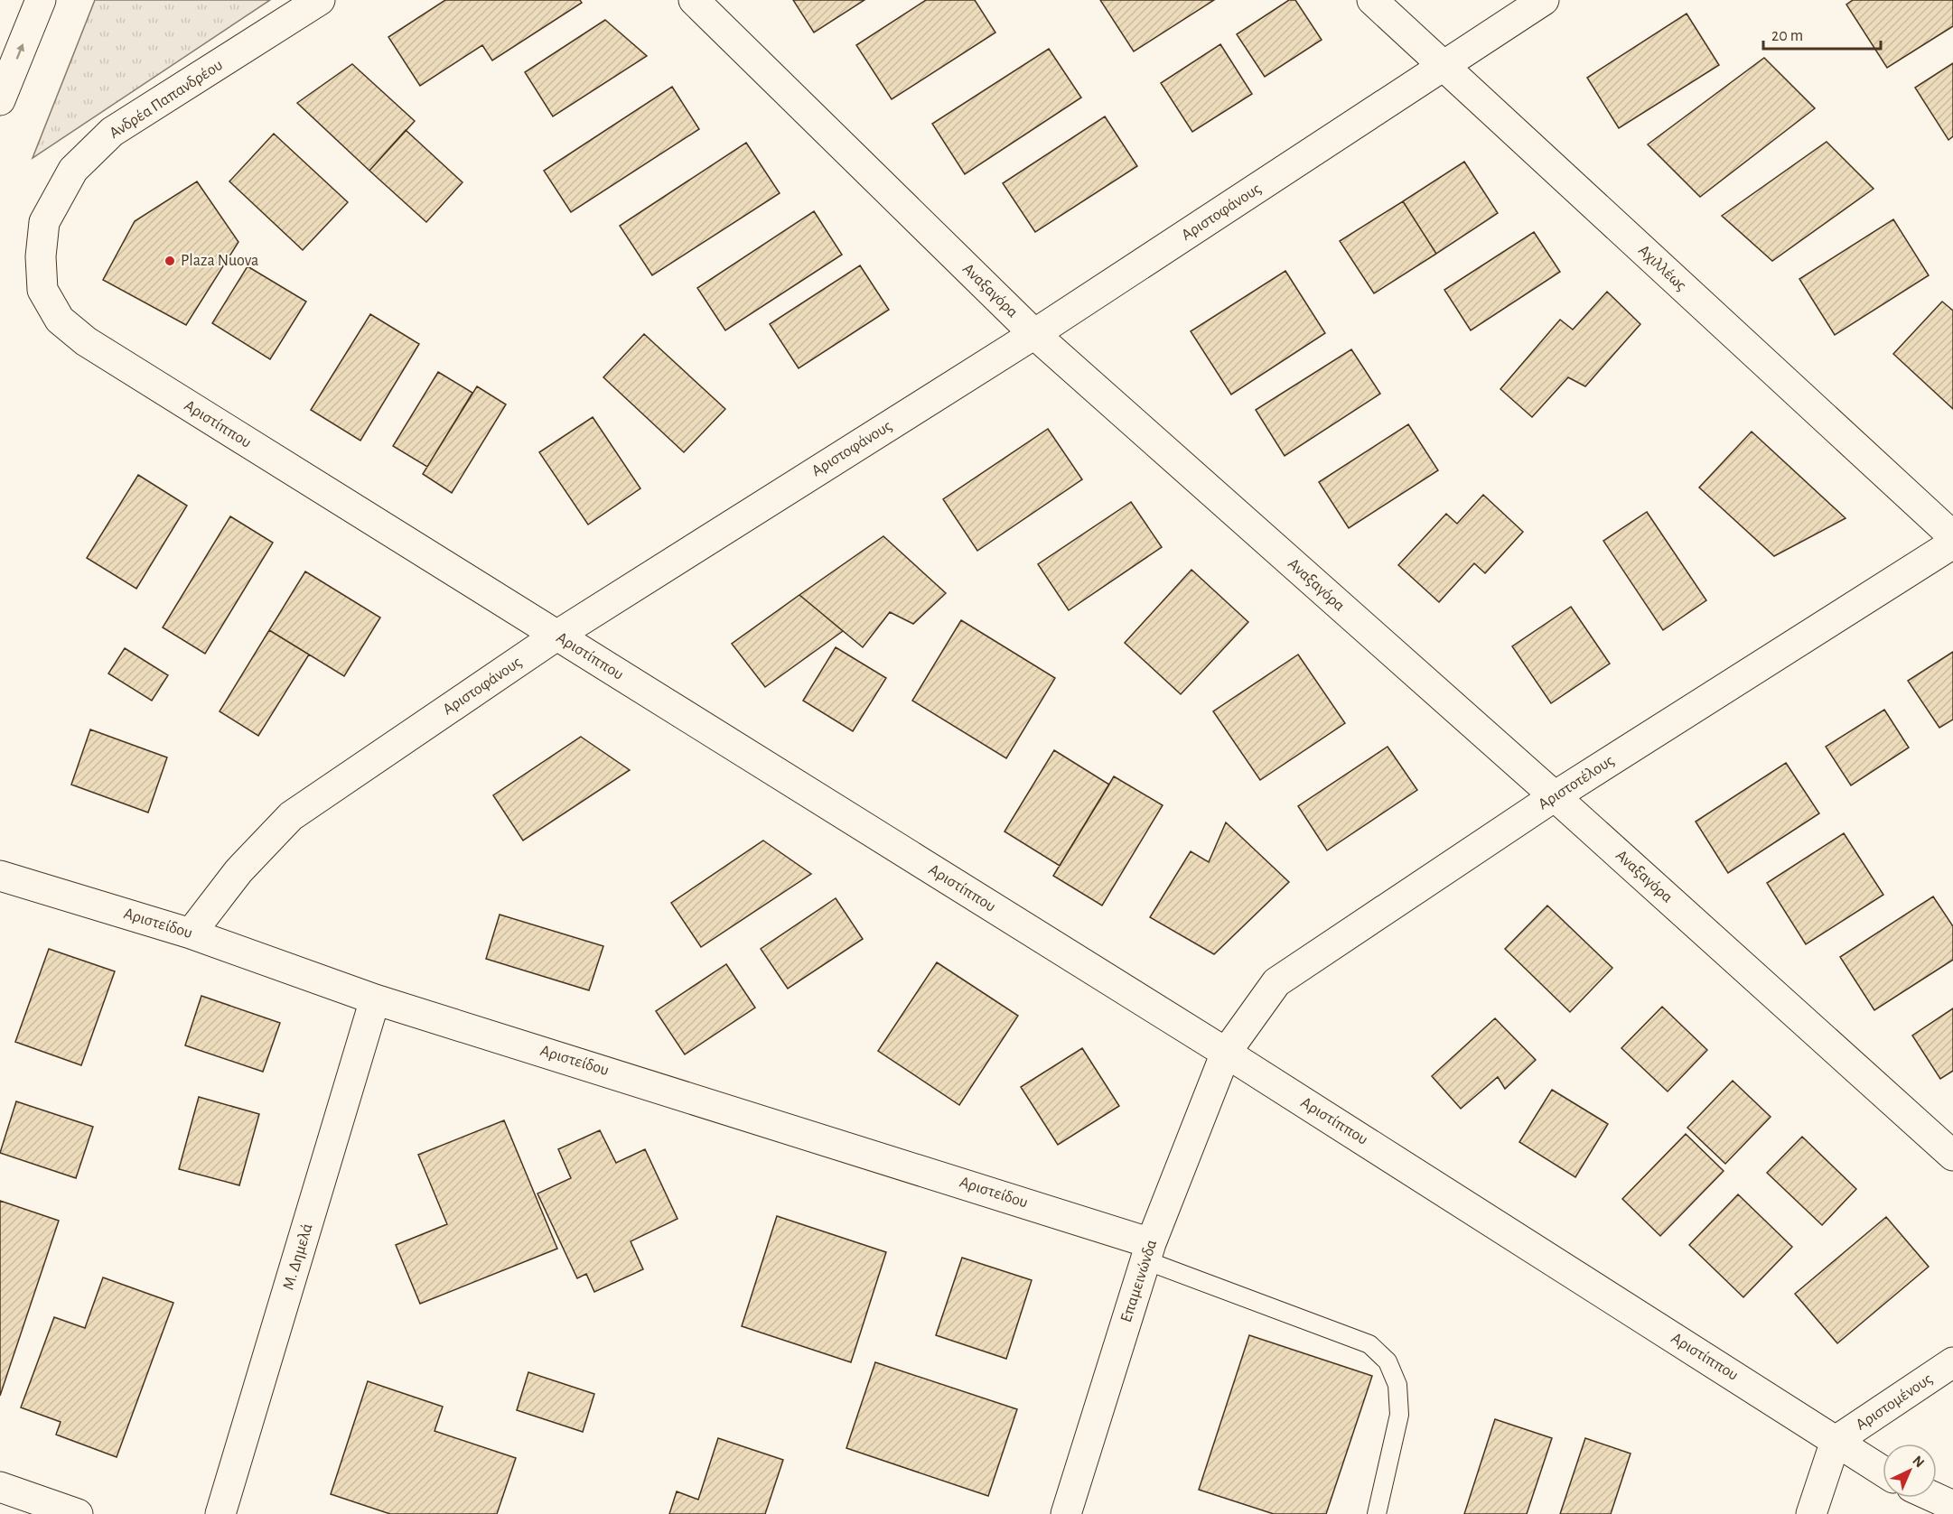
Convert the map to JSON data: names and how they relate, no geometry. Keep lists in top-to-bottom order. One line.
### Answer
{"streets":{"street":["Ανδρέα Παπανδρέου","Αριστοφάνους","Αχιλλέως","Αναξαγόρα","Αριστίππου","Αριστοτέλους","Αριστείδου","Μ. Δημελά","Επαμεινώνδα","Αριστομένους"]},"crossings":[["Ανδρέα Παπανδρέου","Αριστίππου"],["Αριστοφάνους","Αχιλλέως"],["Αριστοφάνους","Αναξαγόρα"],["Αριστοφάνους","Αριστίππου"],["Αριστοφάνους","Αριστείδου"],["Αναξαγόρα","Αριστοτέλους"],["Αριστίππου","Αριστοτέλους"],["Αριστίππου","Επαμεινώνδα"],["Αριστίππου","Αριστομένους"],["Αριστοτέλους","Επαμεινώνδα"],["Αριστείδου","Μ. Δημελά"],["Αριστείδου","Επαμεινώνδα"]],"places":["Plaza Nuova"],"scale_bar":"20 m","north":"top right"}
